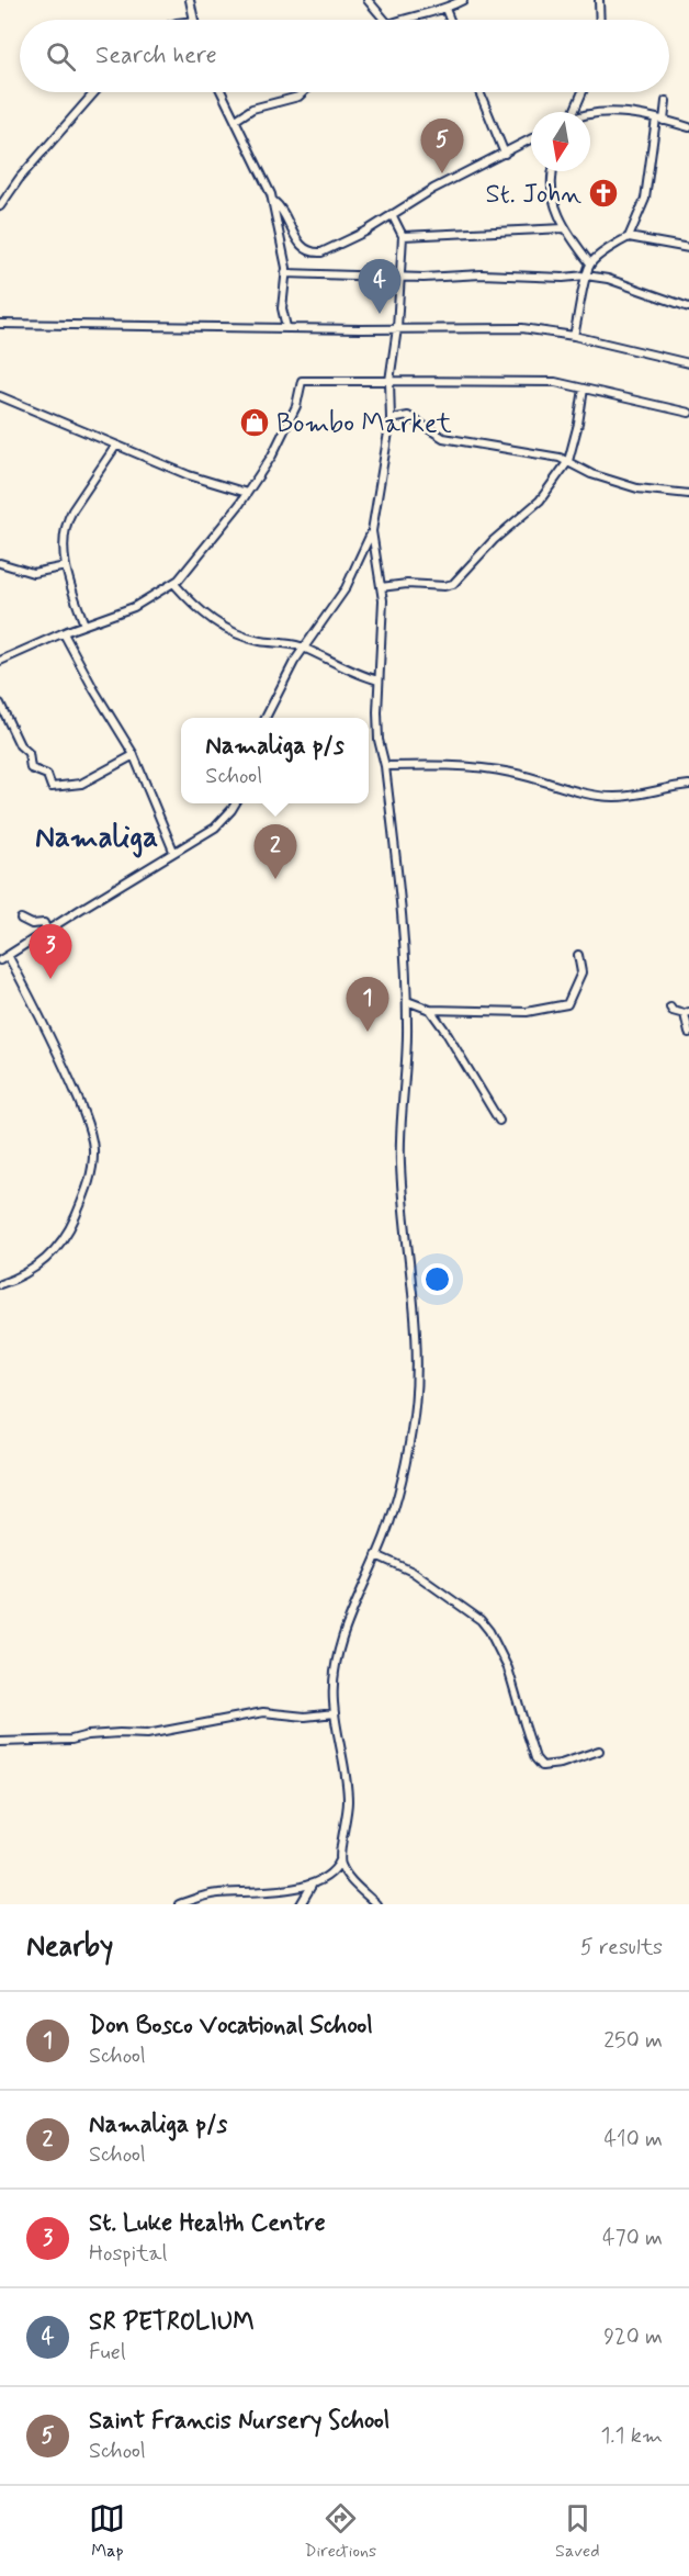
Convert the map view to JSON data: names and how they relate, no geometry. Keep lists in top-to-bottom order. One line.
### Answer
{"districts":["Namaliga"],"places":{"church":["St. John"],"shop":["Bombo Market"]},"north":"bottom","page":{"search":"Search here","pins":["5","4","2","3","1"],"popup":["Namaliga p/s","School"],"heading":["Nearby","5 results"],"list":[{"mark":"1","name":"Don Bosco Vocational School","note":"School","value":"250 m"},{"mark":"2","name":"Namaliga p/s","note":"School","value":"410 m"},{"mark":"3","name":"St. Luke Health Centre","note":"Hospital","value":"470 m"},{"mark":"4","name":"SR PETROLIUM","note":"Fuel","value":"920 m"},{"mark":"5","name":"Saint Francis Nursery School","note":"School","value":"1.1 km"}],"nav":["Map","Directions","Saved"]}}
